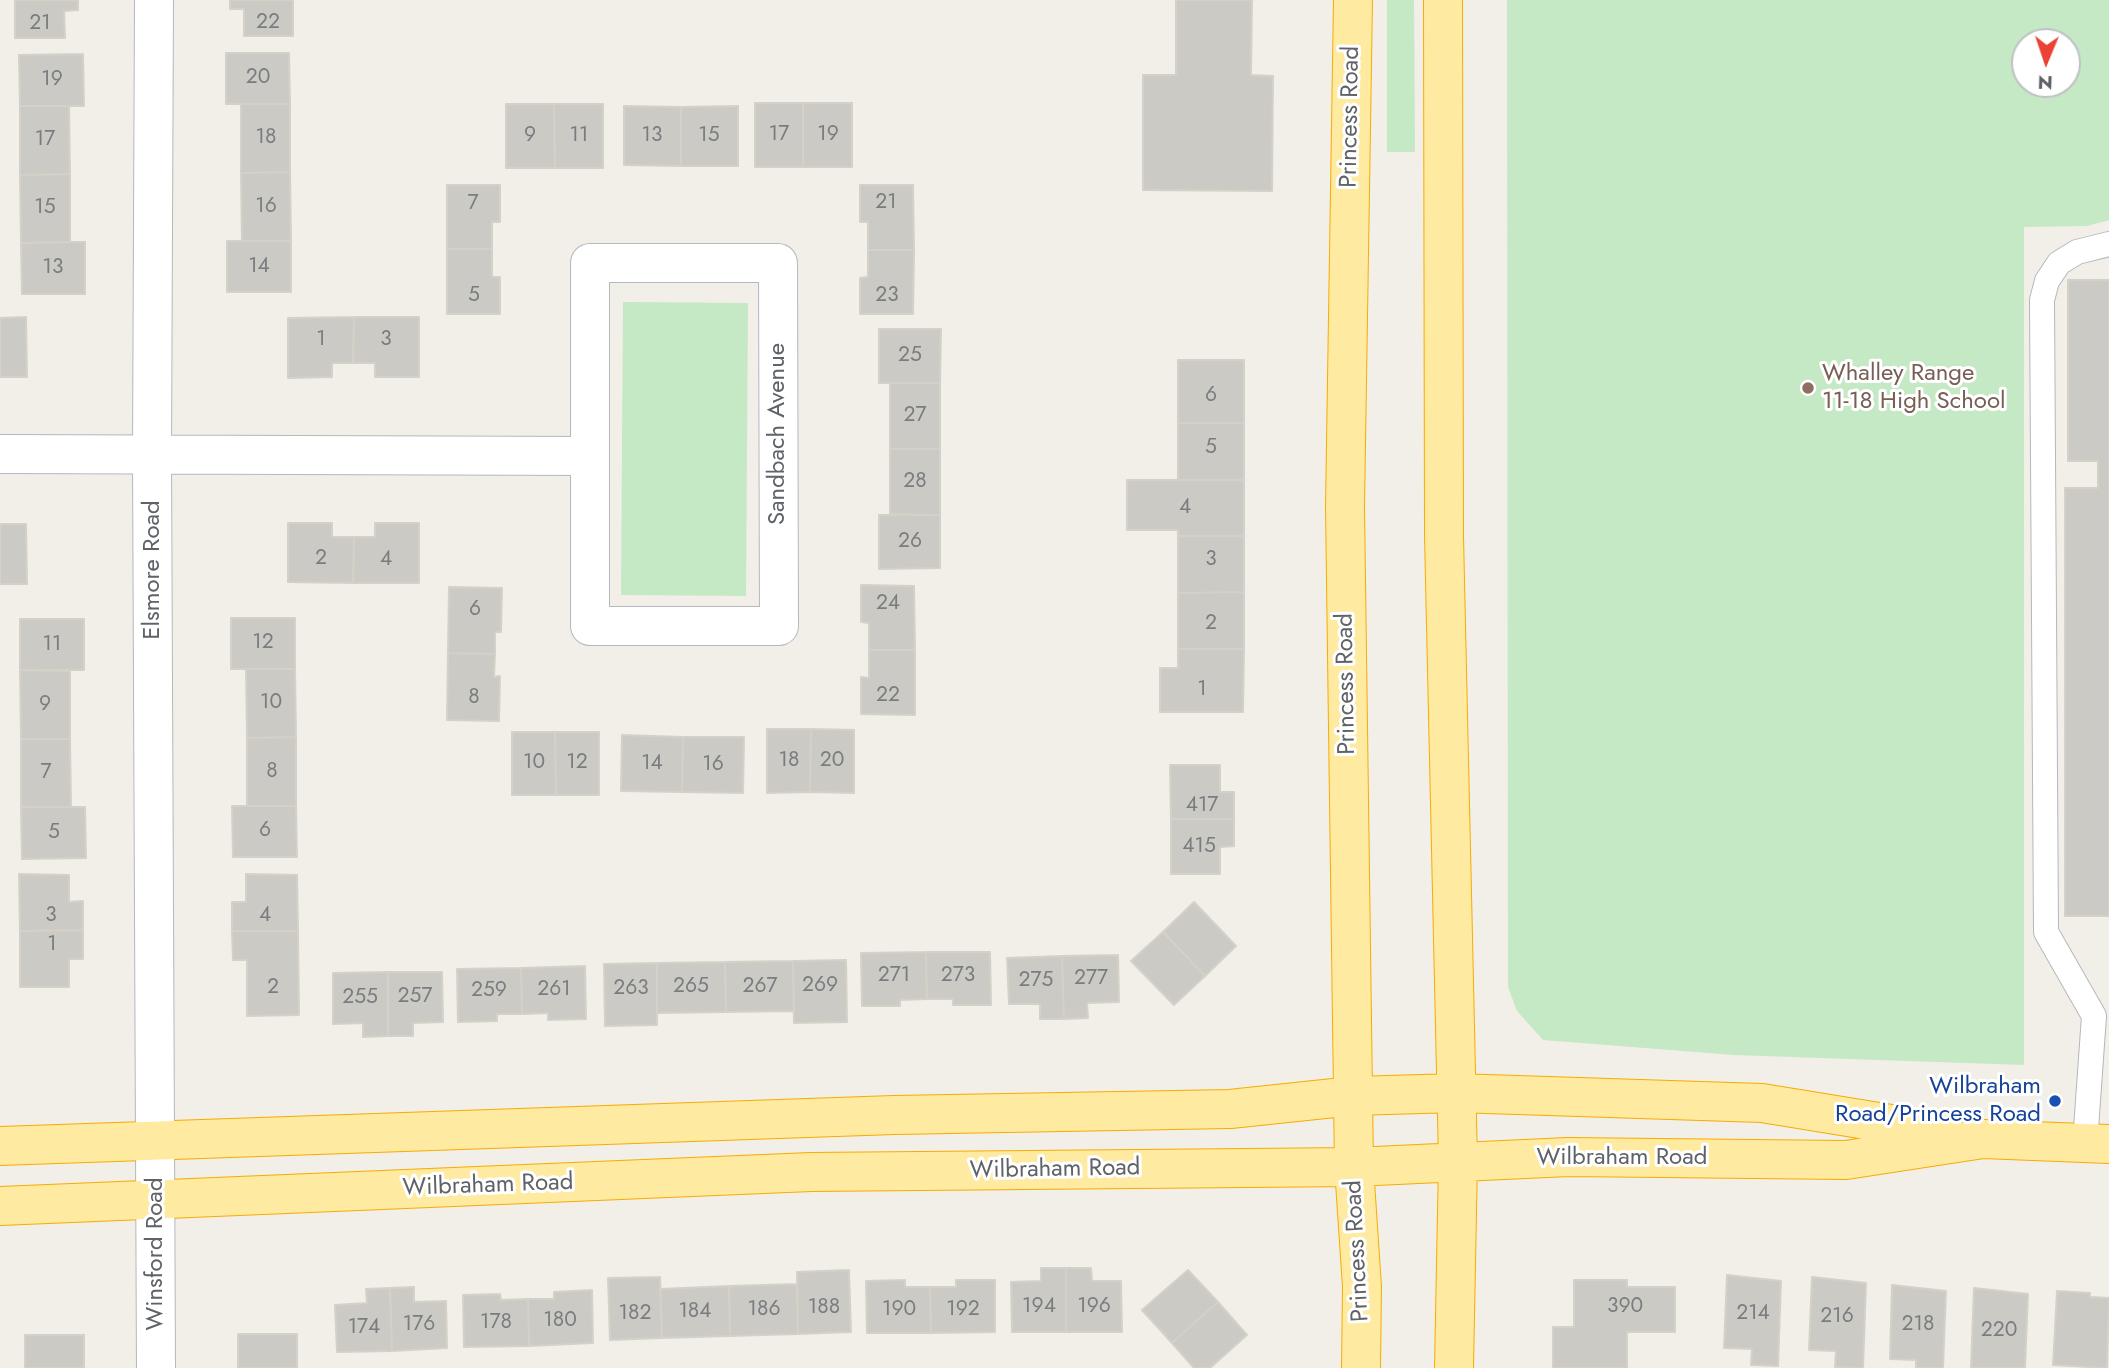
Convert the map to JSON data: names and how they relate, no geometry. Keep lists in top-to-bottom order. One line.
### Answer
{"streets":{"highway":["Princess Road","Wilbraham Road"],"street":["Sandbach Avenue","Elsmore Road","Winsford Road"]},"crossings":[["Princess Road","Wilbraham Road"],["Elsmore Road","Winsford Road"],["Wilbraham Road","Winsford Road"]],"places":["Whalley Range 11-18 High School","Wilbraham Road/Princess Road"],"house_numbers":["22","21","20","19","17","19","9","11","13","15","18","17","21","7","16","15","14","13","5","23","1","3","25","6","27","5","28","4","26","2","4","3","24","6","2","12","11","1","22","8","10","9","18","20","10","12","14","16","8","7","417","6","5","415","3","4","1","271","273","277","275","269","265","267","2","263","261","259","257","255","194","196","390","188","186","190","192","184","182","214","216","180","178","176","218","174","220"],"north":"bottom"}
